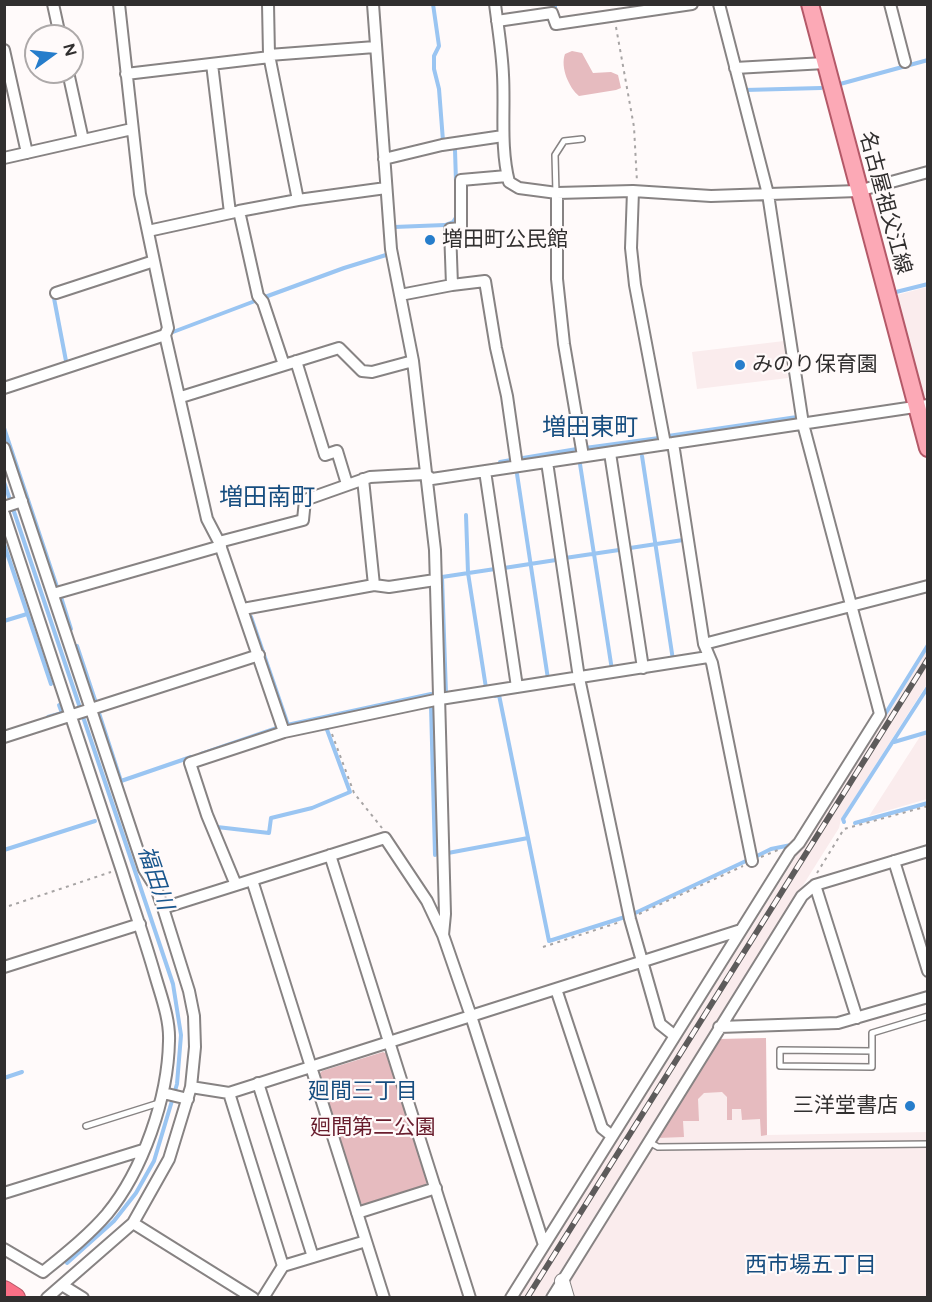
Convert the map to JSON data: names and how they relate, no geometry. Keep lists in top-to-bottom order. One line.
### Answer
{"streets":{"main road":["名古屋祖父江線"]},"districts":["増田東町","増田南町","廻間三丁目","西市場五丁目"],"water":["福田川"],"parks":["廻間第二公園"],"places":["増田町公民館","みのり保育園","三洋堂書店"],"north":"right"}
